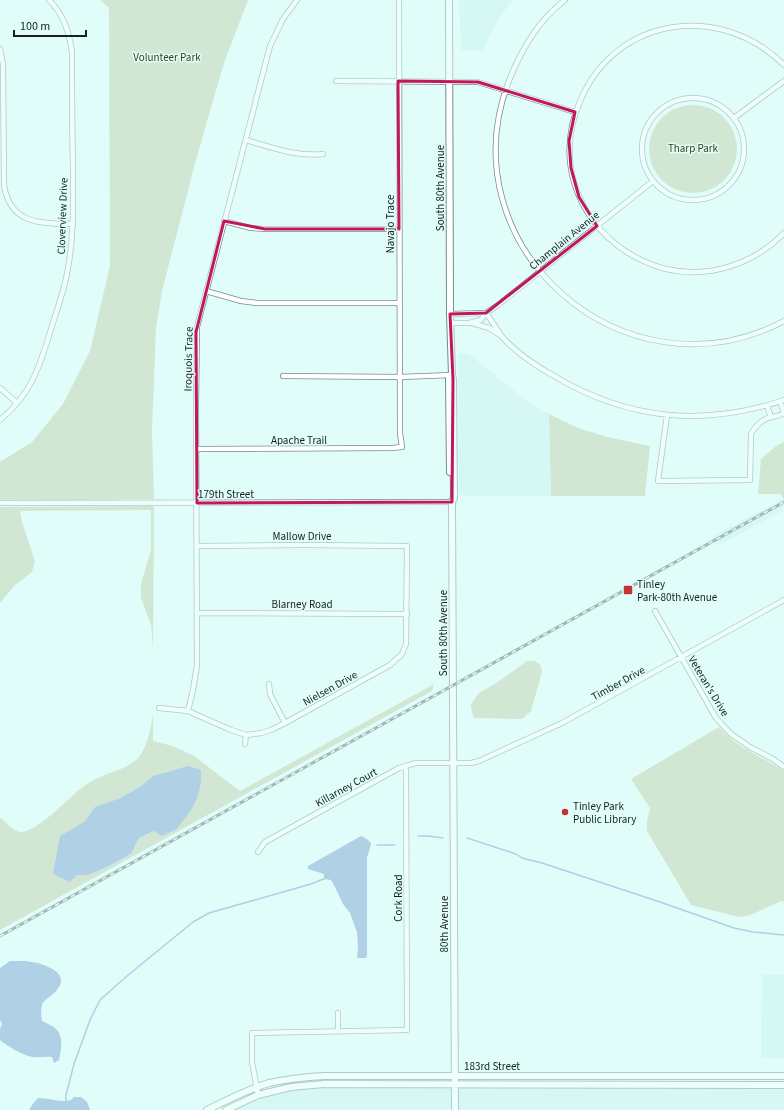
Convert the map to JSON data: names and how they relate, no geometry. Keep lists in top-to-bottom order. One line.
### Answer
{"streets":{"street":["South 80th Avenue","Cloverview Drive","Navajo Trace","Champlain Avenue","Iroquois Trace","Apache Trail","179th Street","Mallow Drive","Blarney Road","Timber Drive","Veteran's Drive","Nielsen Drive","Killarney Court","Cork Road","80th Avenue","183rd Street"]},"crossings":[["South 80th Avenue","Champlain Avenue"],["South 80th Avenue","179th Street"],["South 80th Avenue","Timber Drive"],["South 80th Avenue","Killarney Court"],["South 80th Avenue","80th Avenue"],["Navajo Trace","Apache Trail"],["Iroquois Trace","Apache Trail"],["Iroquois Trace","179th Street"],["Iroquois Trace","Mallow Drive"],["Iroquois Trace","Blarney Road"],["Iroquois Trace","Nielsen Drive"],["Mallow Drive","Nielsen Drive"],["Blarney Road","Nielsen Drive"],["Timber Drive","Veteran's Drive"],["Timber Drive","Killarney Court"],["Timber Drive","80th Avenue"],["Killarney Court","Cork Road"],["Killarney Court","80th Avenue"],["80th Avenue","183rd Street"]],"parks":["Volunteer Park","Tharp Park"],"places":{"transit":["Tinley Park-80th Avenue"],"other":["Tinley Park Public Library"]},"scale_bar":"100 m"}
